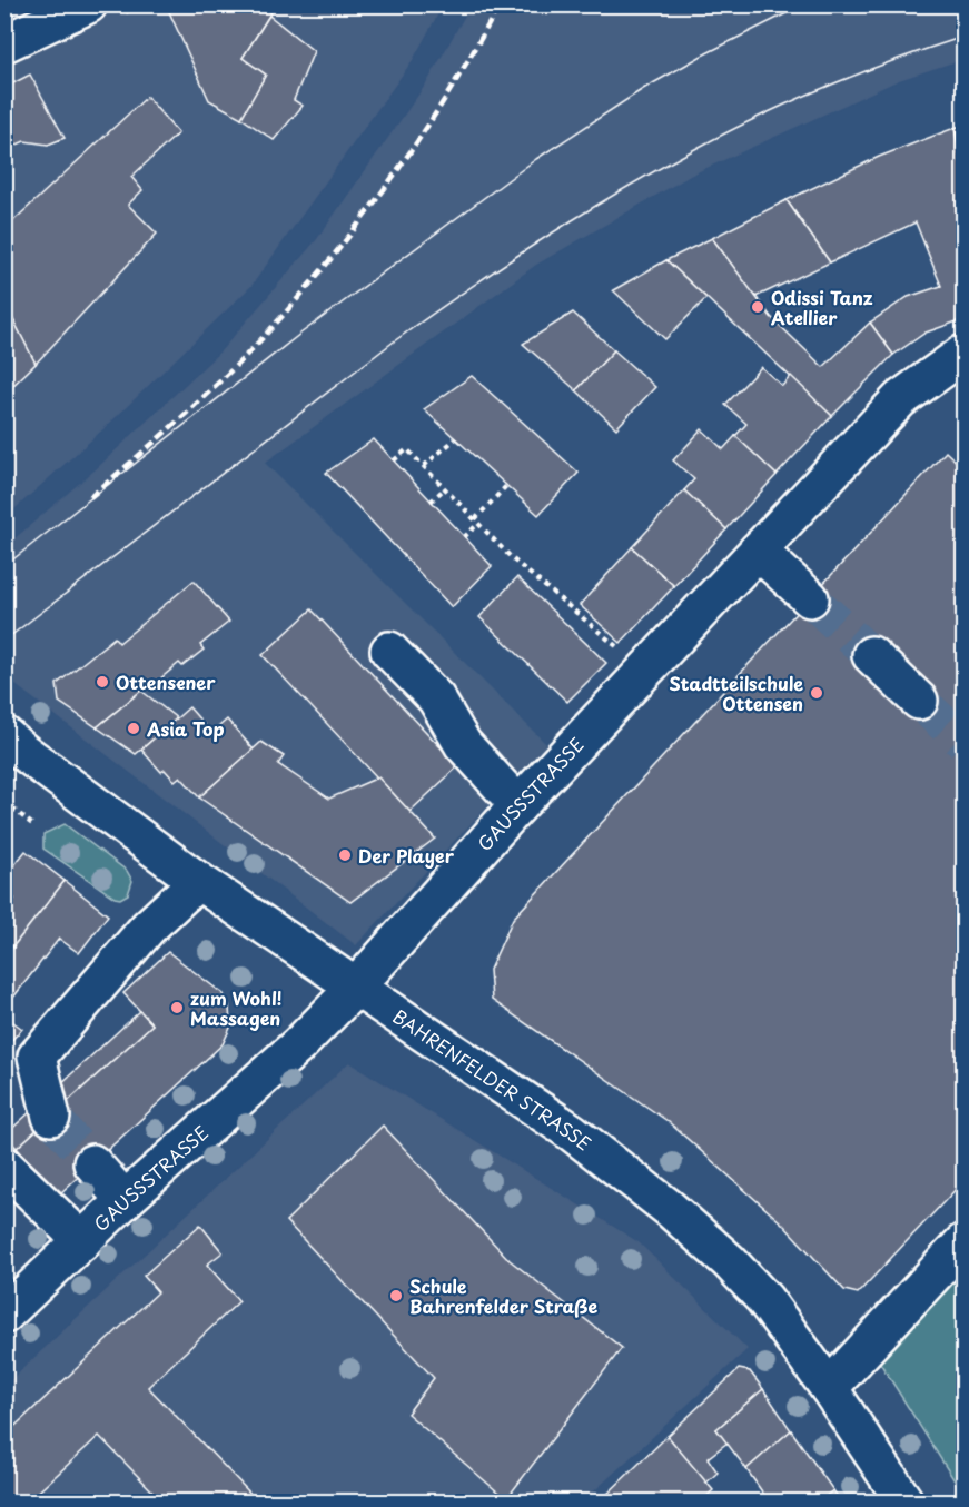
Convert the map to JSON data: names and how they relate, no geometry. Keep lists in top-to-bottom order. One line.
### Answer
{"streets":{"street":["GAUSSSTRASSE","BAHRENFELDER STRASSE"]},"crossings":[["GAUSSSTRASSE","BAHRENFELDER STRASSE"]],"places":["Odissi Tanz Atellier","Ottensener","Stadtteilschule Ottensen","Asia Top","Der Player","zum Wohl! Massagen","Schule Bahrenfelder Straße"]}
